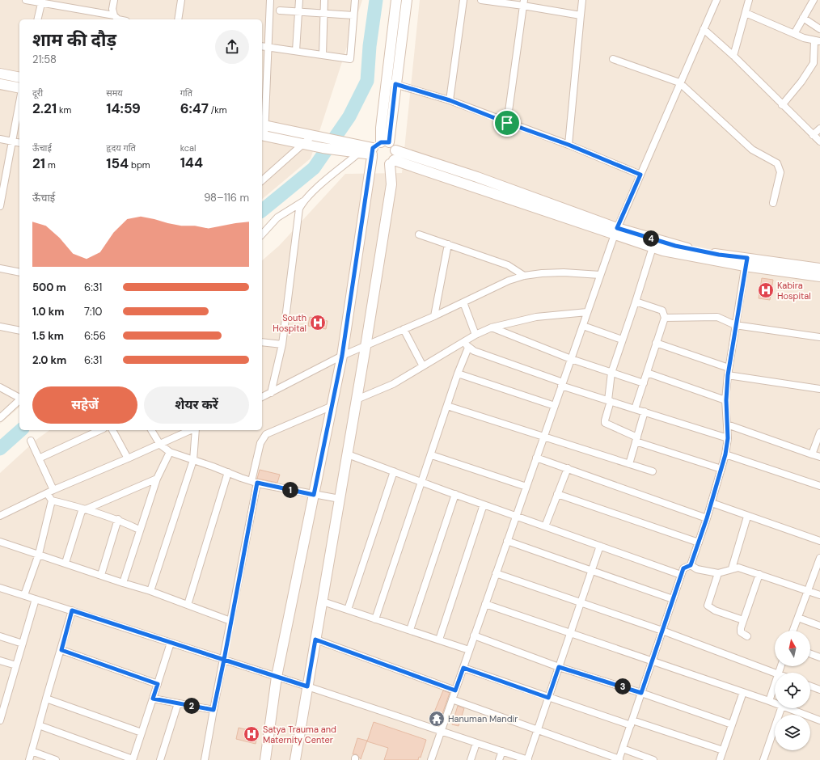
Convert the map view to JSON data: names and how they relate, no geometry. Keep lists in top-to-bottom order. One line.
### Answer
{"places":{"hospital":["Kabira Hospital","South Hospital","Satya Trauma and Maternity Center"],"temple":["Hanuman Mandir"]},"north":"top","page":{"heading":["शाम की दौड़","21:58"],"stats":[["दूरी","2.21 km"],["समय","14:59"],["गति","6:47 /km"],["ऊँचाई","21 m"],["हृदय गति","154 bpm"],["kcal","144"]],"chart":["ऊँचाई","98–116 m"],"pins":["4","1","3","2"],"list":[{"name":"500 m","note":"6:31"},{"name":"1.0 km","note":"7:10"},{"name":"1.5 km","note":"6:56"},{"name":"2.0 km","note":"6:31"}],"buttons":["सहेजें","शेयर करें"]}}
